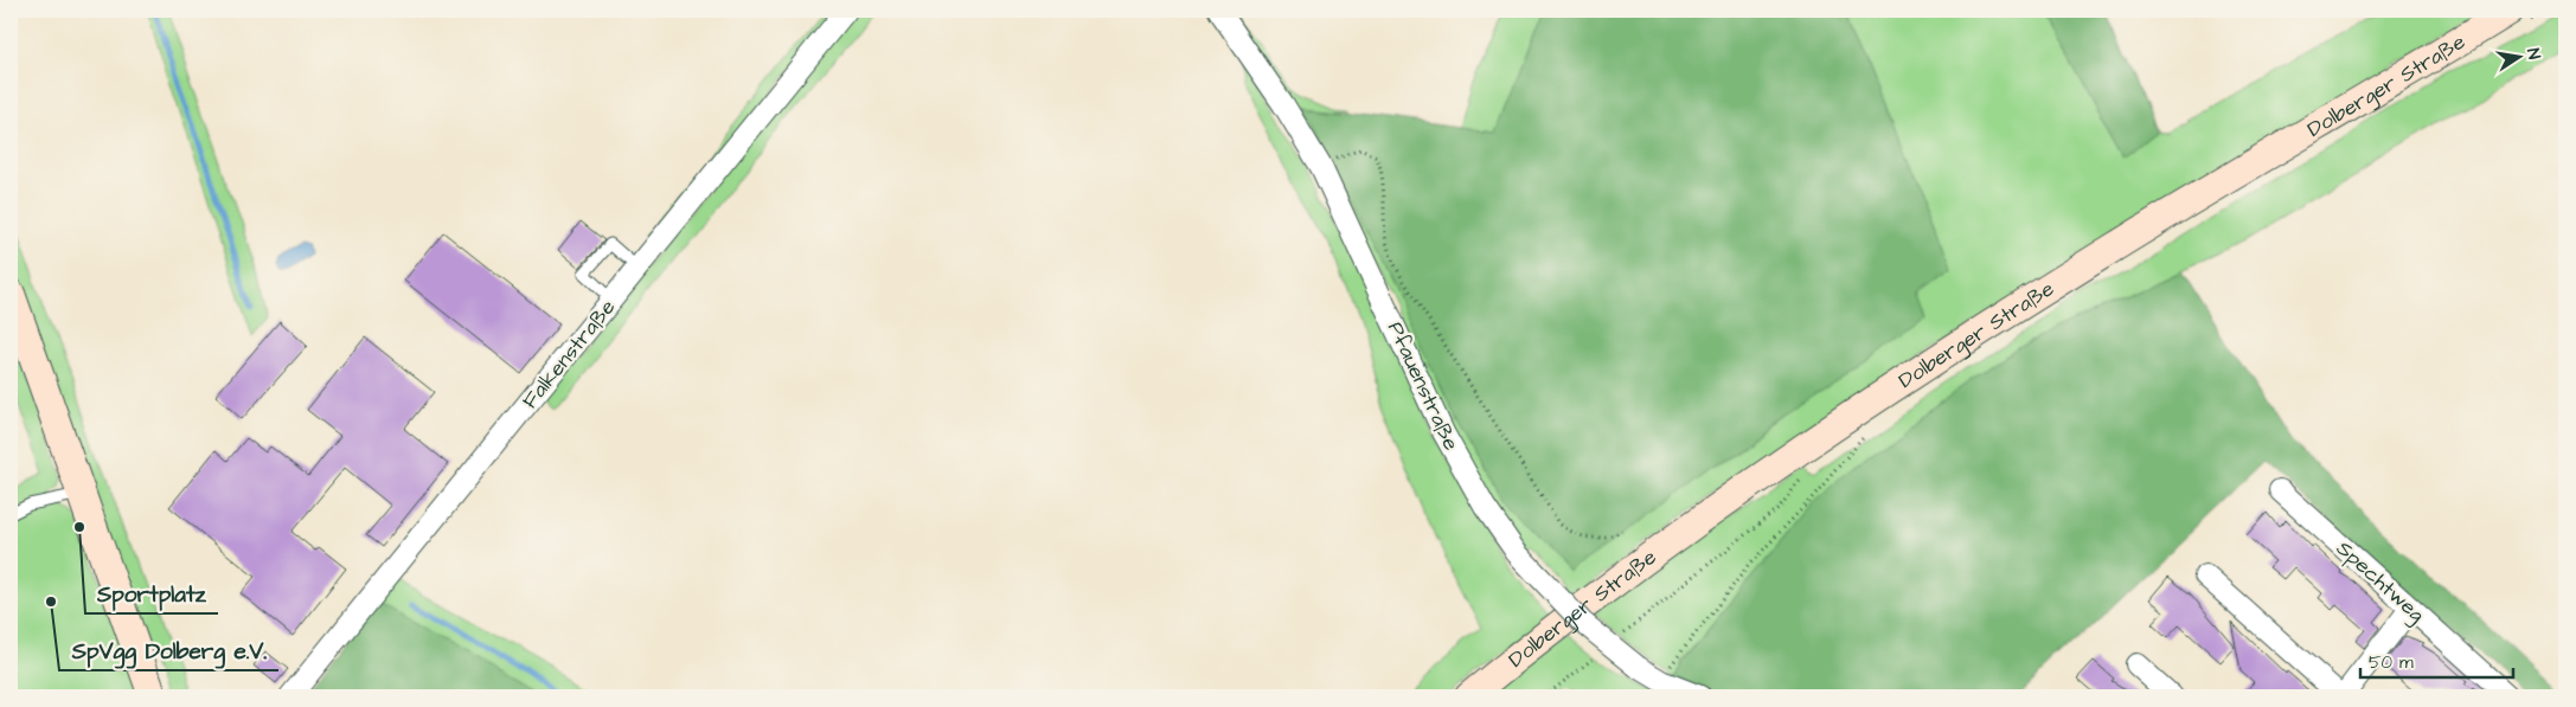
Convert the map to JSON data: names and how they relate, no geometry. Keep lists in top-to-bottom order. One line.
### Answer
{"streets":{"main road":["Dolberger Straße"],"street":["Falkenstraße","Pfauenstraße","Spechtweg"]},"places":["Sportplatz","SpVgg Dolberg e.V."],"scale_bar":"50 m","north":"right"}
